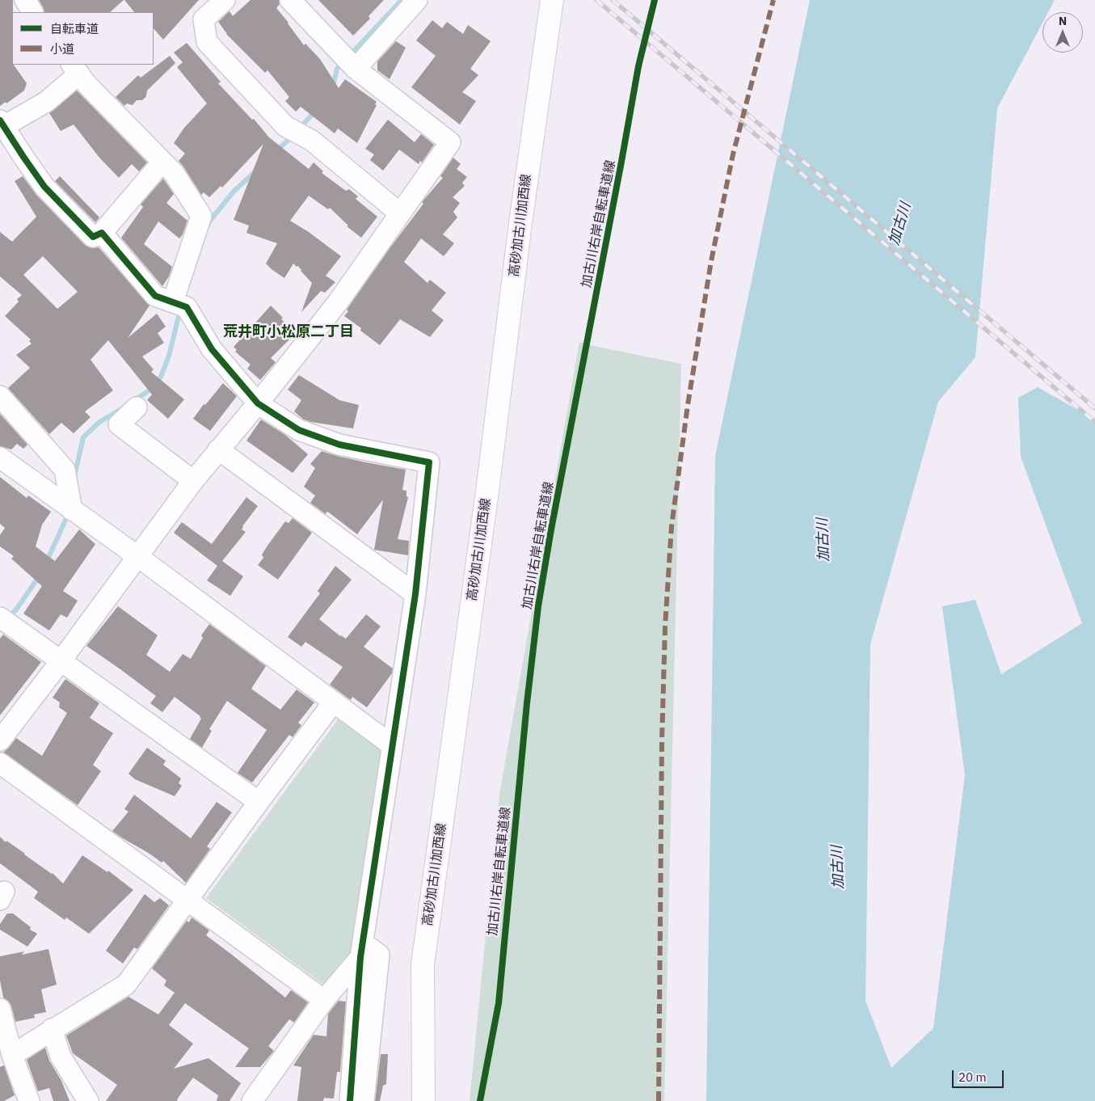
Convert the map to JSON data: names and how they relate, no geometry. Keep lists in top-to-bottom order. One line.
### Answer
{"streets":{"main road":["高砂加古川加西線"],"cycle path":["加古川右岸自転車道線"]},"districts":["荒井町小松原二丁目"],"water":["加古川"],"legend":["自転車道","小道"],"scale_bar":"20 m","north":"top"}
